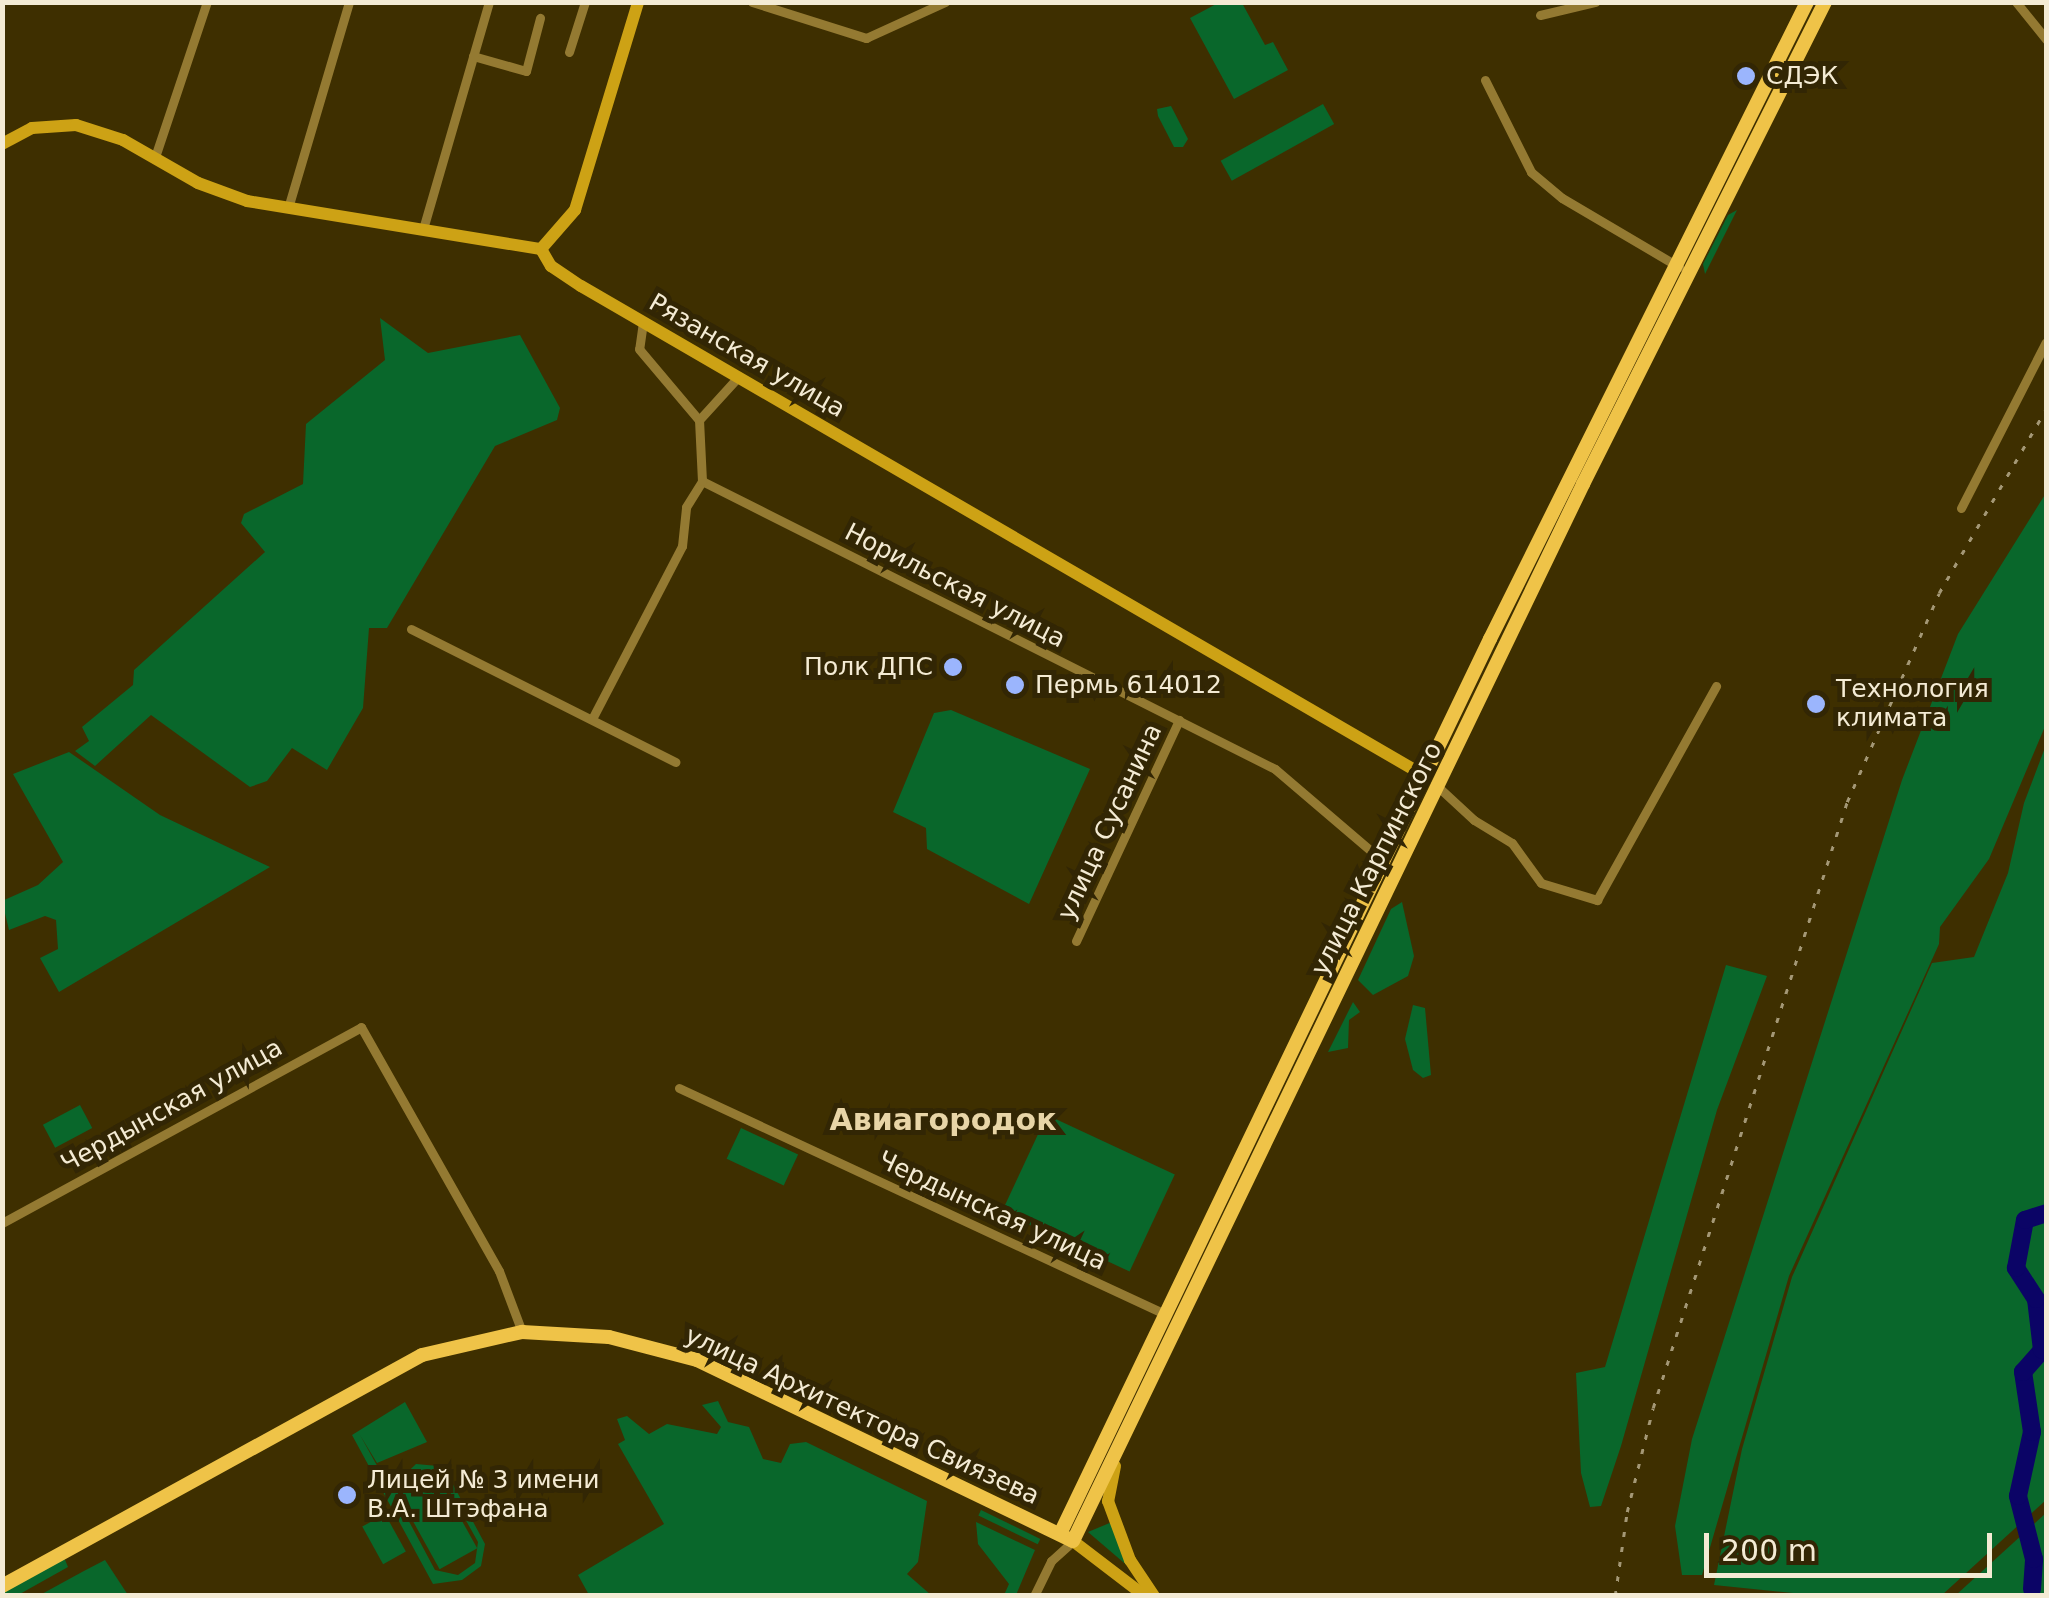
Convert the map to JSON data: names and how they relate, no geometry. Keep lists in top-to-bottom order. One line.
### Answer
{"streets":{"main road":["Рязанская улица","улица Карпинского","улица Архитектора Свиязева"],"street":["Норильская улица","улица Сусанина","Чердынская улица"]},"crossings":[["Рязанская улица","улица Карпинского"],["Норильская улица","улица Сусанина"],["Норильская улица","улица Карпинского"],["улица Карпинского","Чердынская улица"],["улица Карпинского","улица Архитектора Свиязева"],["Чердынская улица","улица Архитектора Свиязева"]],"districts":["Авиагородок"],"places":["СДЭК","Полк ДПС","Пермь 614012","Технология климата","Лицей № 3 имени В.А. Штэфана"],"scale_bar":"200 m"}
